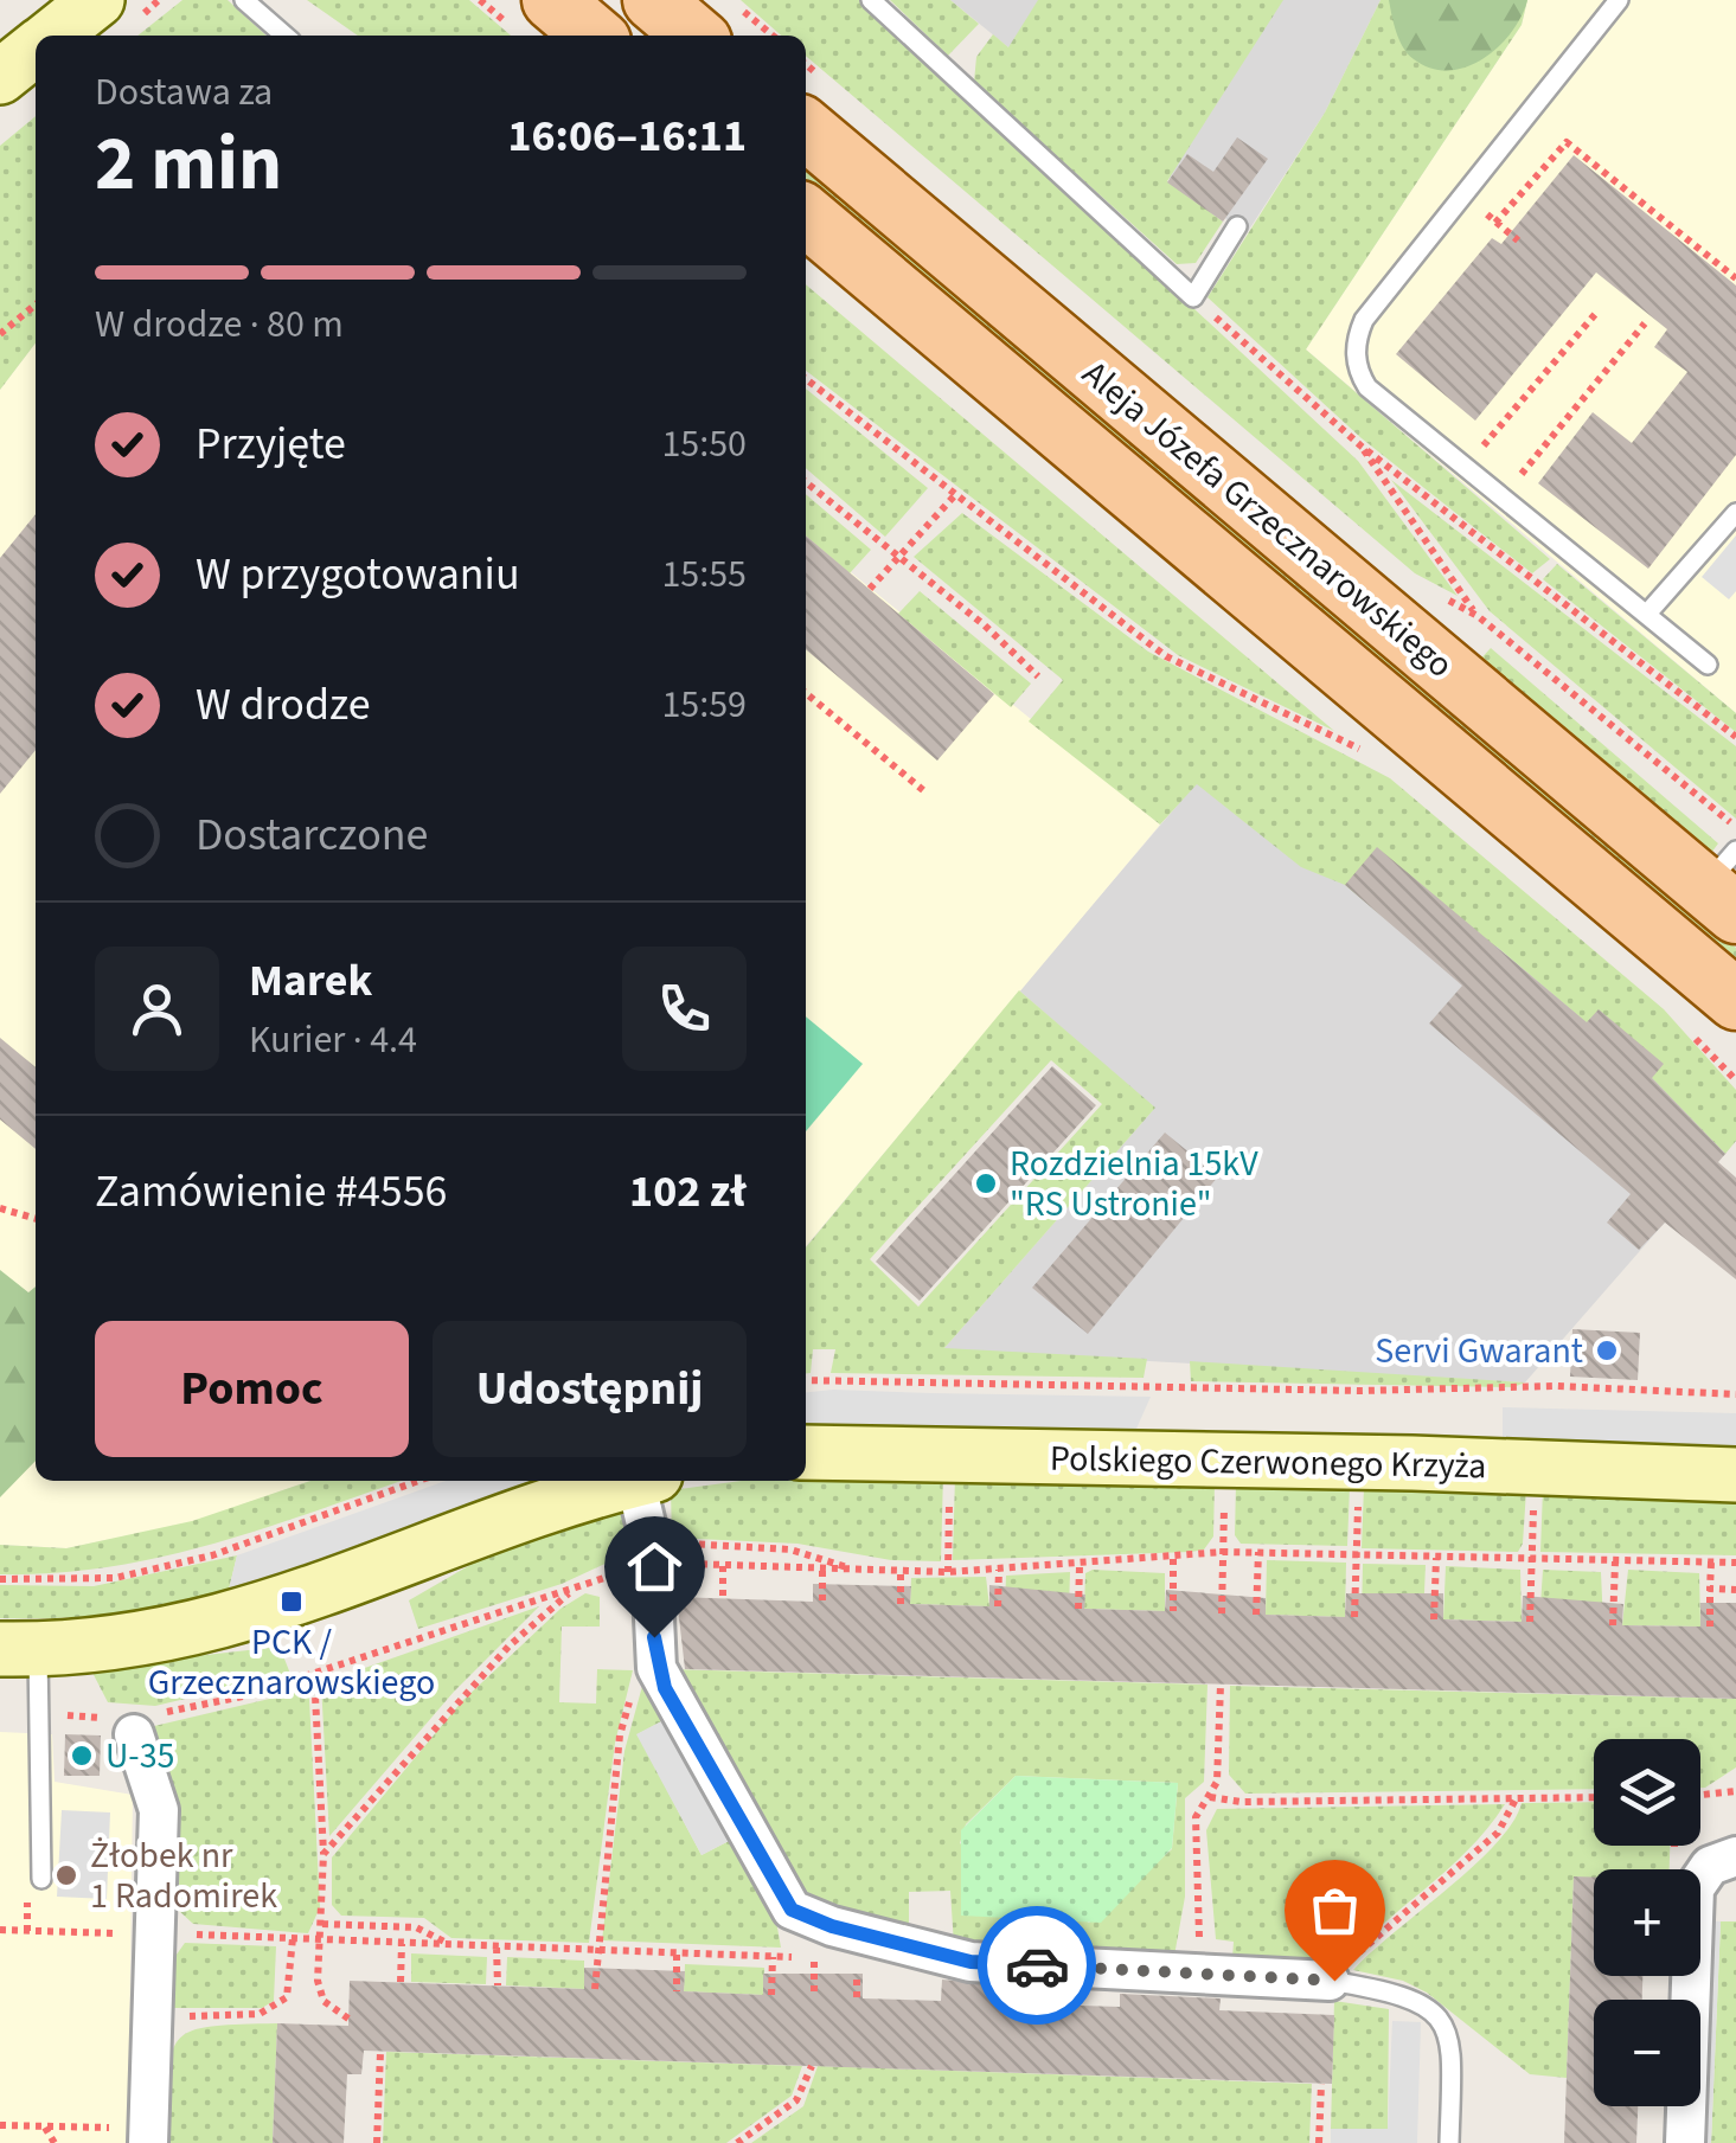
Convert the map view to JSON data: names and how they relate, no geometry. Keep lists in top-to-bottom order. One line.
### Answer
{"streets":{"main road":["Aleja Józefa Grzecznarowskiego"],"street":["Polskiego Czerwonego Krzyża"]},"places":{"other":["Rozdzielnia 15kV \"RS Ustronie\"","Servi Gwarant","U-35","Żłobek nr 1 Radomirek"],"transit":["PCK / Grzecznarowskiego"]},"page":{"heading":["2 min","Dostawa za","16:06–16:11"],"panel":["Marek","Kurier · 4.4","Zamówienie #4556","102 zł"],"bar":"W drodze · 80 m","list":[["Przyjęte","15:50"],["W przygotowaniu","15:55"],["W drodze","15:59"],"Dostarczone"],"buttons":["Pomoc","Udostępnij"],"map_buttons":["+","−"]}}
